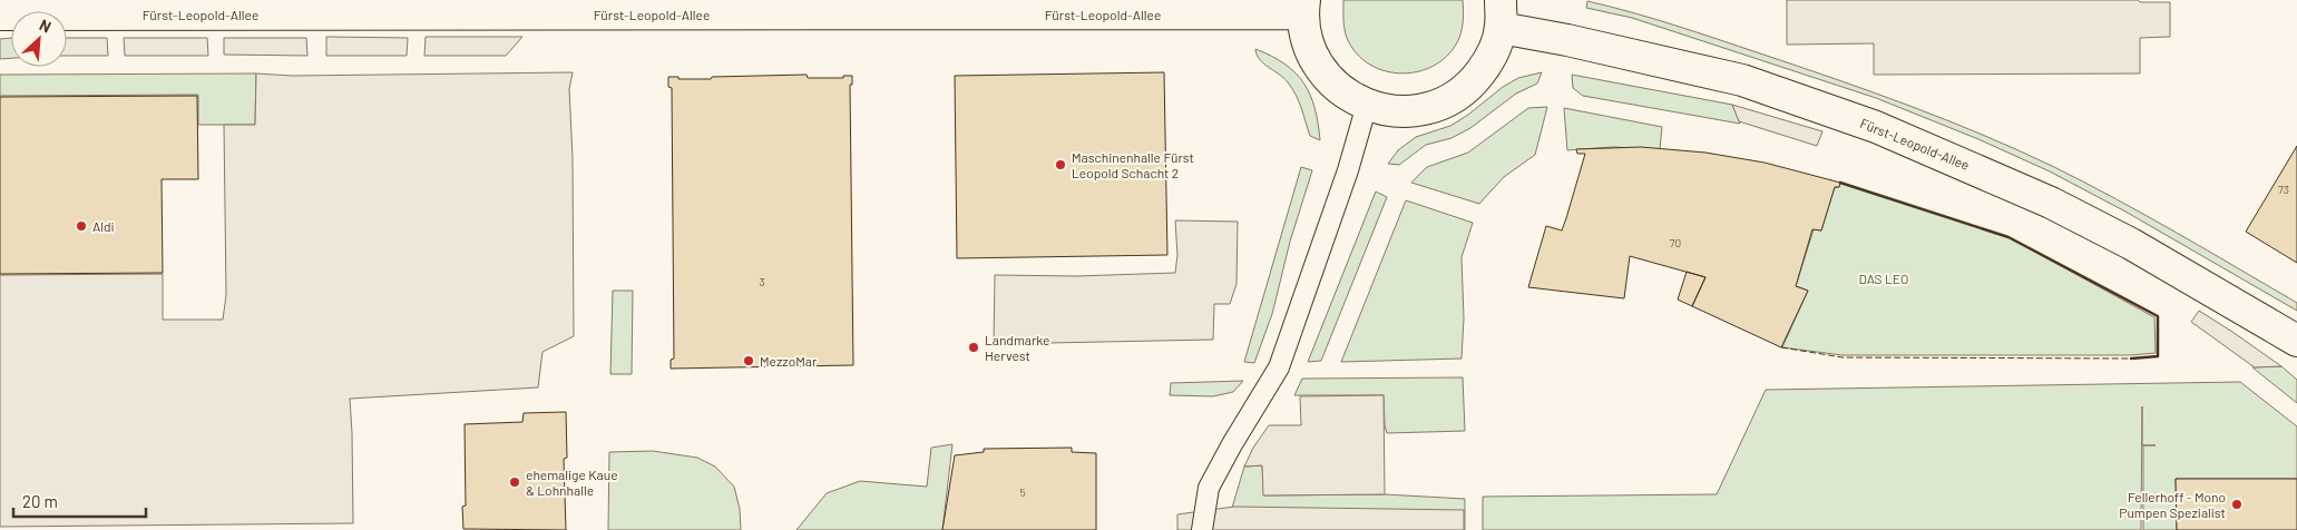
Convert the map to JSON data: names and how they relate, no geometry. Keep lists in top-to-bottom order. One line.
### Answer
{"streets":{"street":["Fürst-Leopold-Allee"]},"parks":["DAS LEO"],"places":["Maschinenhalle Fürst Leopold Schacht 2","Aldi","Landmarke Hervest","MezzoMar","ehemalige Kaue & Lohnhalle","Fellerhoff - Mono Pumpen Spezialist"],"house_numbers":["73","70","3","5"],"scale_bar":"20 m","north":"top right"}
